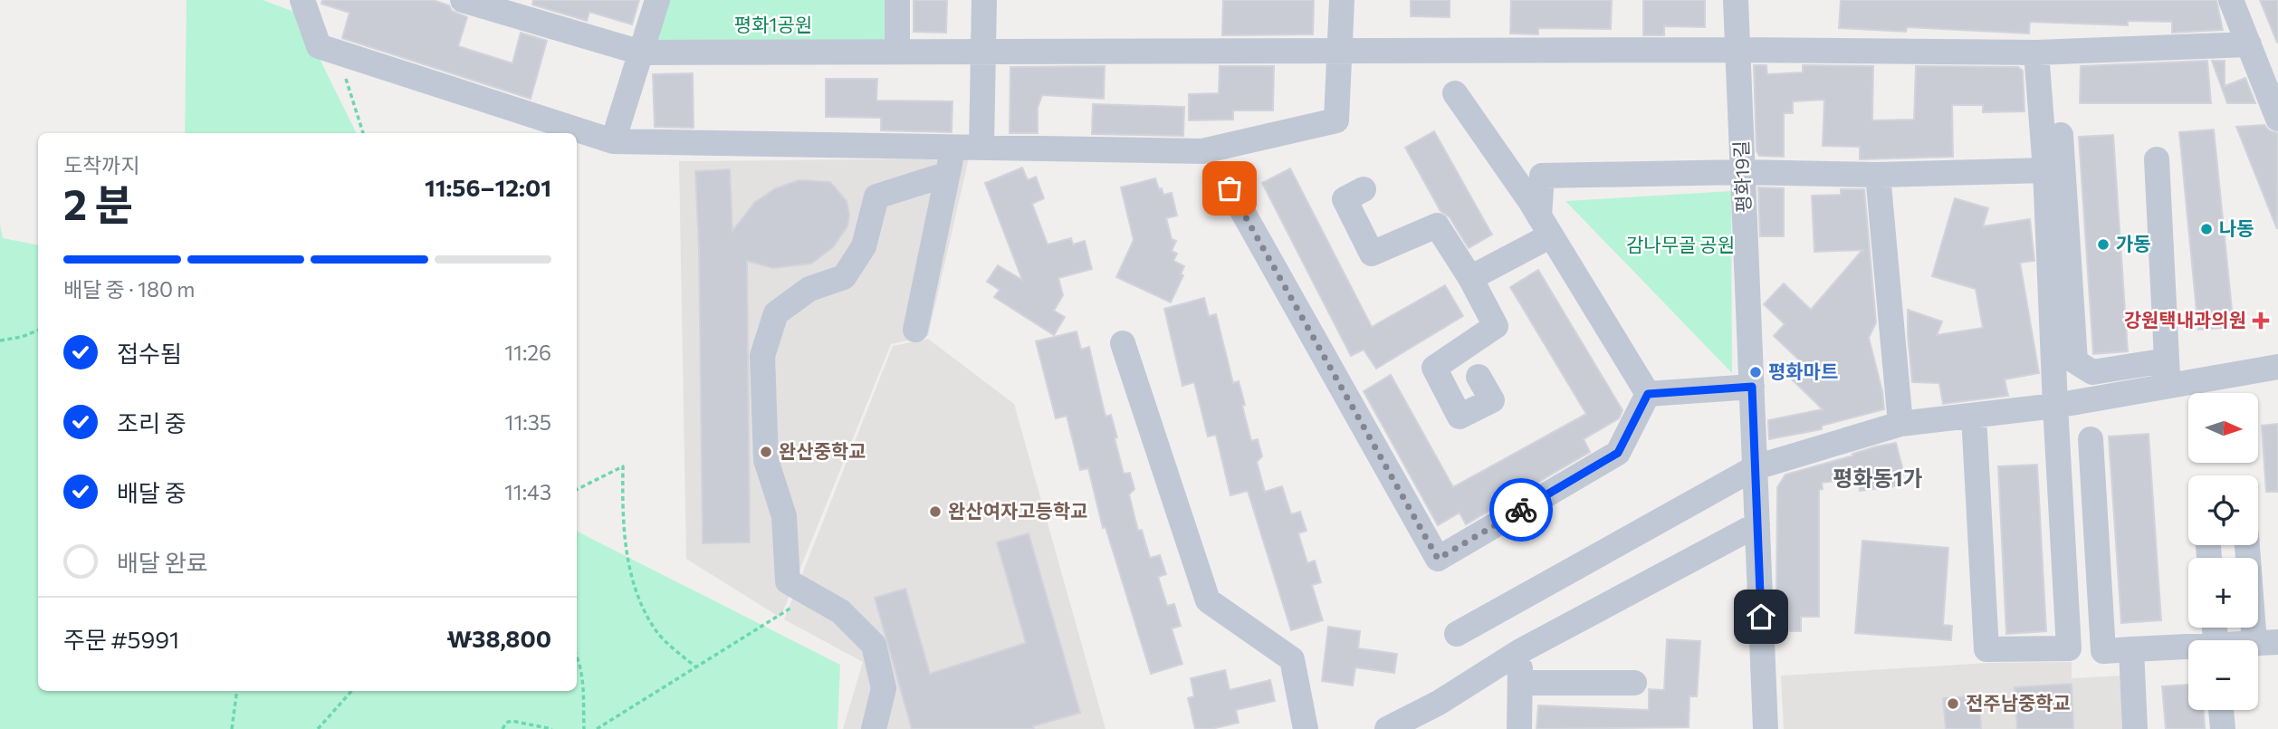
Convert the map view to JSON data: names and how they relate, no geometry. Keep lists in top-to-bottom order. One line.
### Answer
{"streets":{"street":["평화19길"]},"districts":["평화동1가"],"parks":["평화1공원","감나무골 공원"],"places":{"other":["나동","가동","평화마트","완산중학교","완산여자고등학교","전주남중학교"],"health":["강원택내과의원"]},"north":"right","page":{"heading":["2 분","도착까지","11:56–12:01"],"panel":["주문 #5991","₩38,800"],"bar":"배달 중 · 180 m","list":[["접수됨","11:26"],["조리 중","11:35"],["배달 중","11:43"],"배달 완료"],"map_buttons":["+","−"]}}
